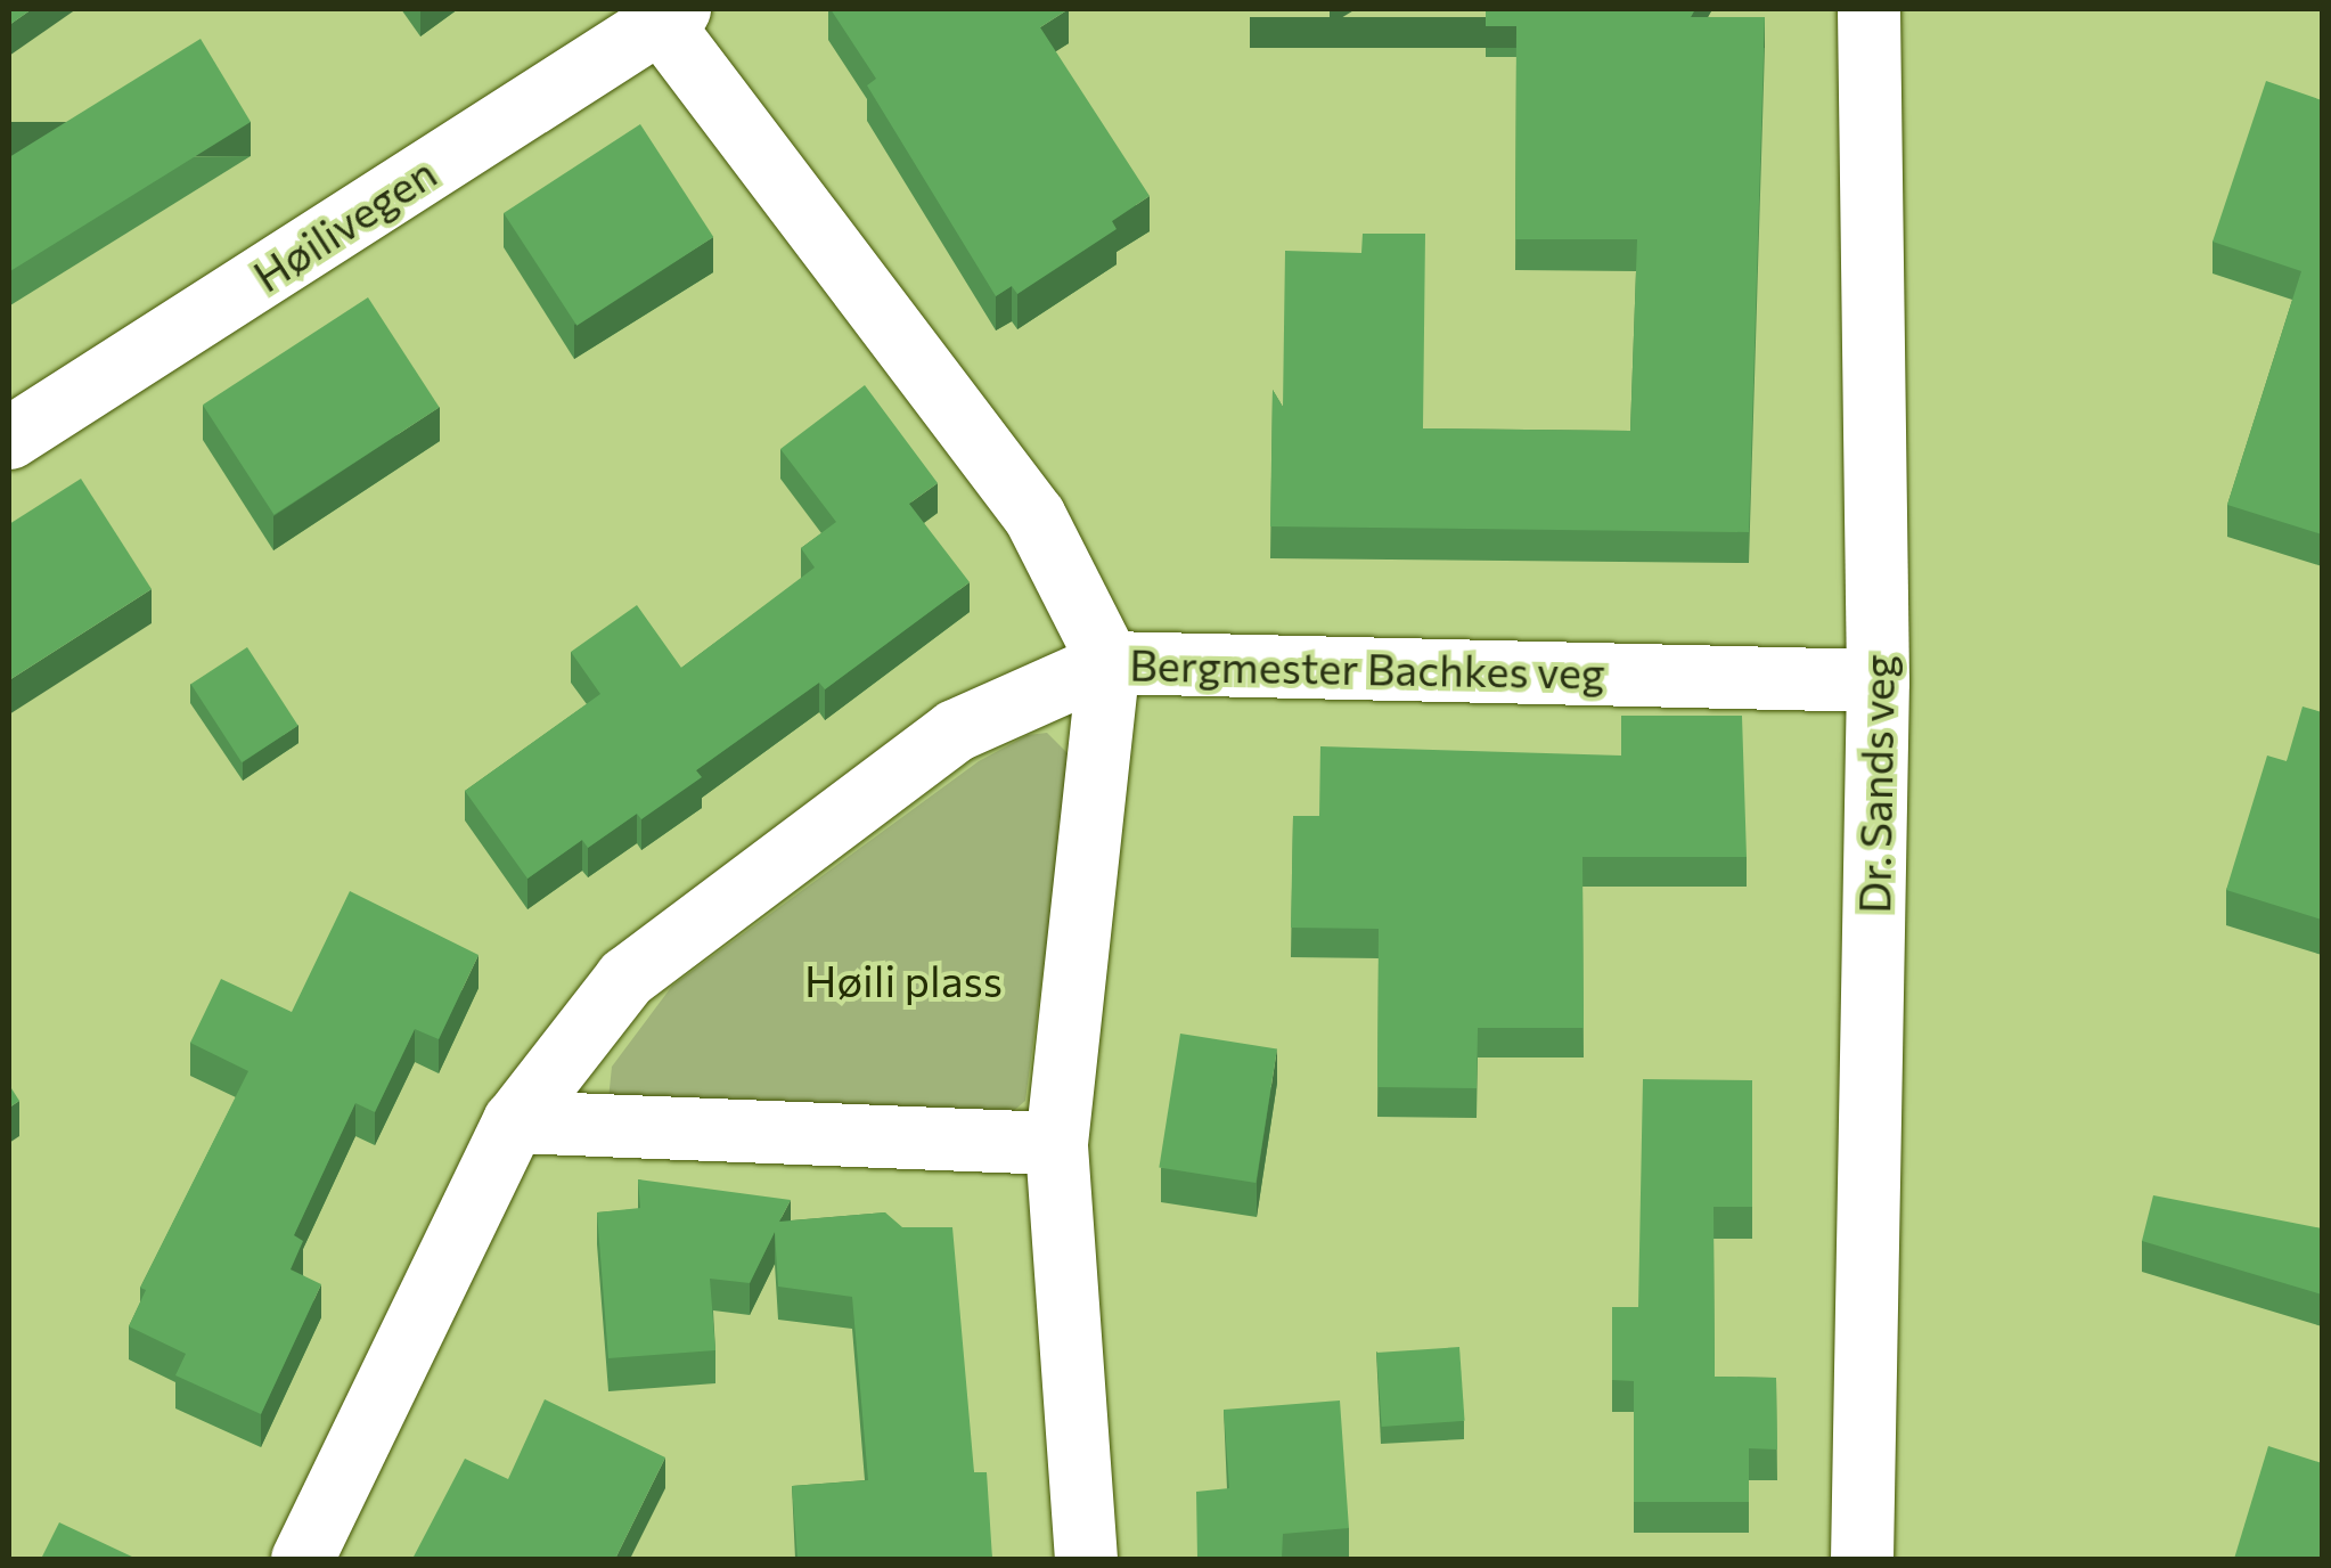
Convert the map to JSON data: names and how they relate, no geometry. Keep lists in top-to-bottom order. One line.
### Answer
{"streets":{"street":["Høilivegen","Bergmester Bachkes veg","Dr. Sands veg"]},"crossings":[["Høilivegen","Bergmester Bachkes veg"],["Bergmester Bachkes veg","Dr. Sands veg"]],"parks":["Høili plass"]}
